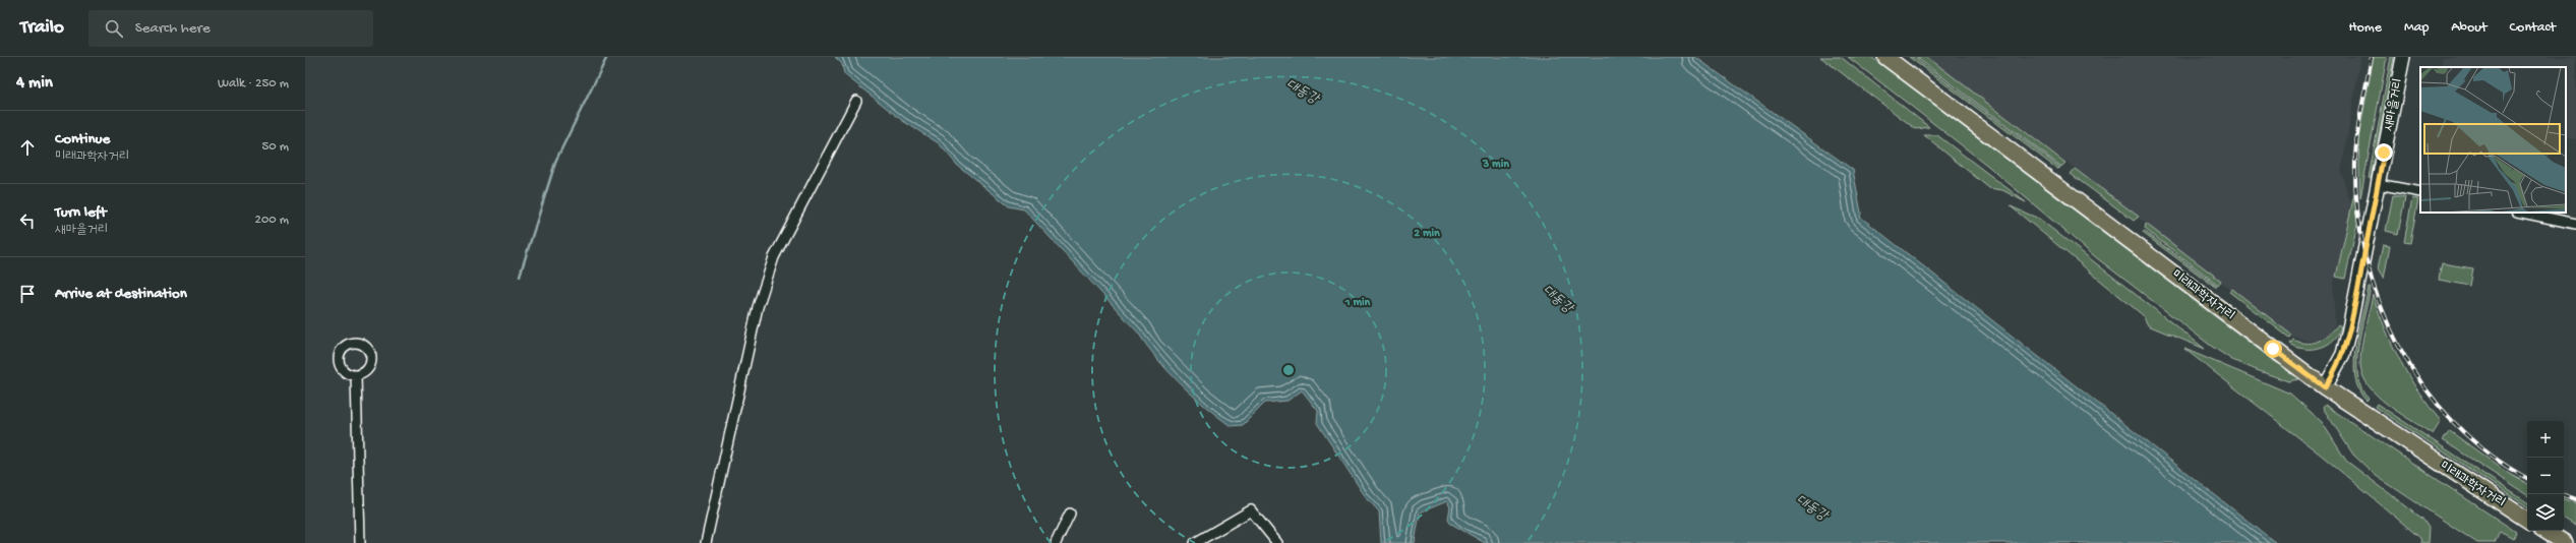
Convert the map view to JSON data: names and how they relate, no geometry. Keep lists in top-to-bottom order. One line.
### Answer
{"streets":{"main road":["새마을거리","미래과학자거리"]},"crossings":[["새마을거리","미래과학자거리"]],"water":["대동강"],"page":{"header":"Trailo","search":"Search here","nav":["Home","Map","About","Contact"],"heading":["4 min","Walk · 250 m"],"list":[["Continue","미래과학자거리","50 m"],["Turn left","새마을거리","200 m"],"Arrive at destination"],"map_buttons":["+","−"]},"rings":["3 min","2 min","1 min"]}
